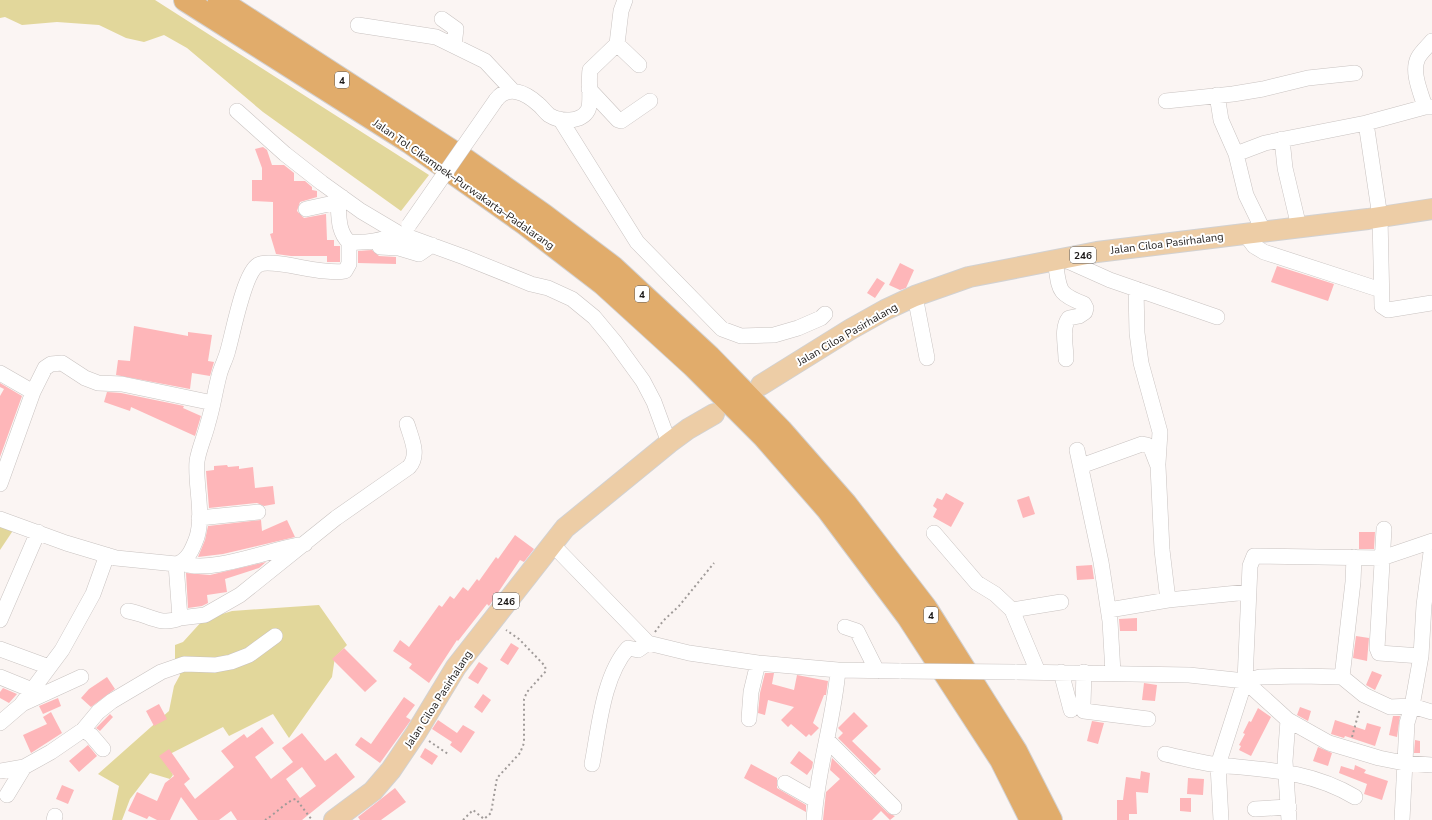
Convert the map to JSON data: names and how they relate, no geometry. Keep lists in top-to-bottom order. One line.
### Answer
{"streets":{"highway":["4","Jalan Tol Cikampek–Purwakarta–Padalarang"],"main road":["Jalan Ciloa Pasirhalang","246"]}}
